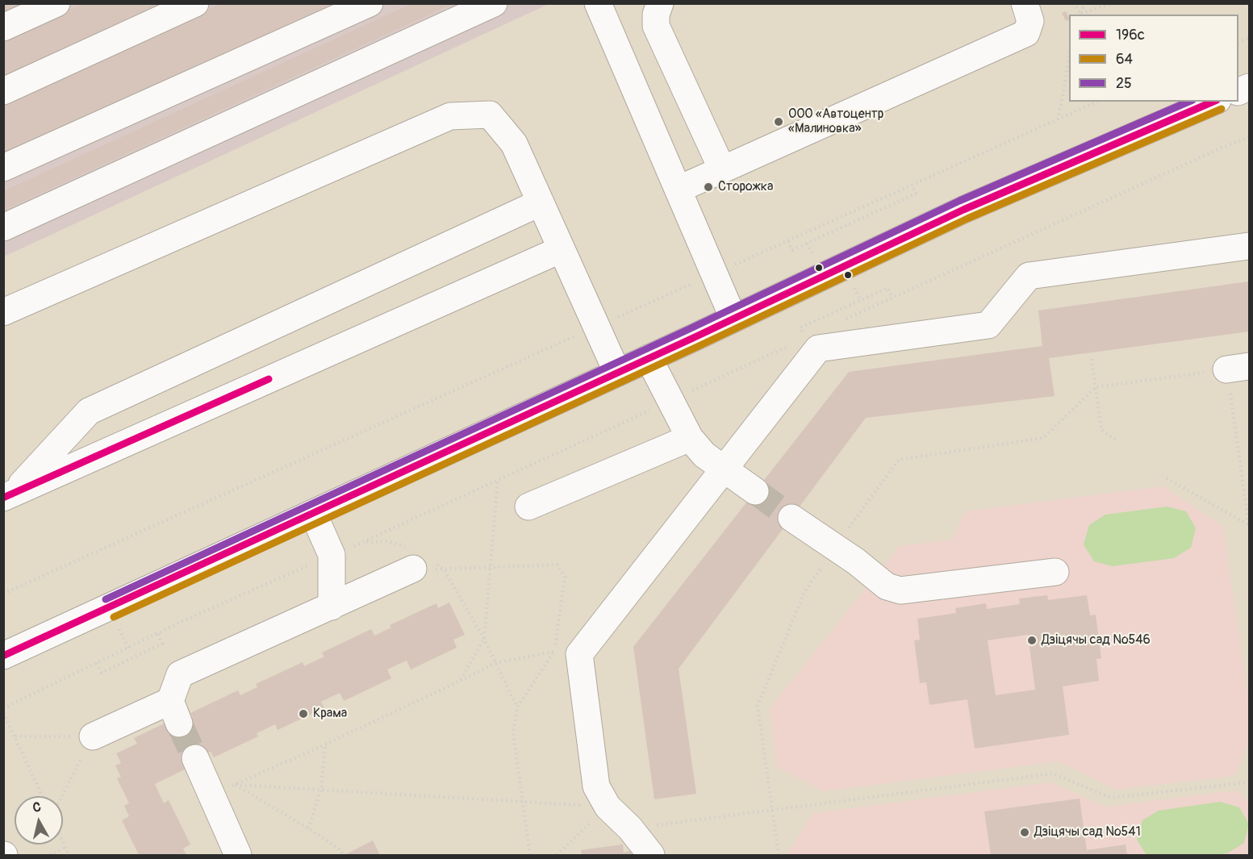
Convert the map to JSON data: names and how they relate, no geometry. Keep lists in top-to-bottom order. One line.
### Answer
{"places":["ООО «Автоцентр «Малиновка»","Сторожка","Дзіцячы сад №546","Крама","Дзіцячы сад №541"],"lines":["transit line 196с","transit line 25","transit line 64"],"legend":["196с","64","25"],"north":"top"}
